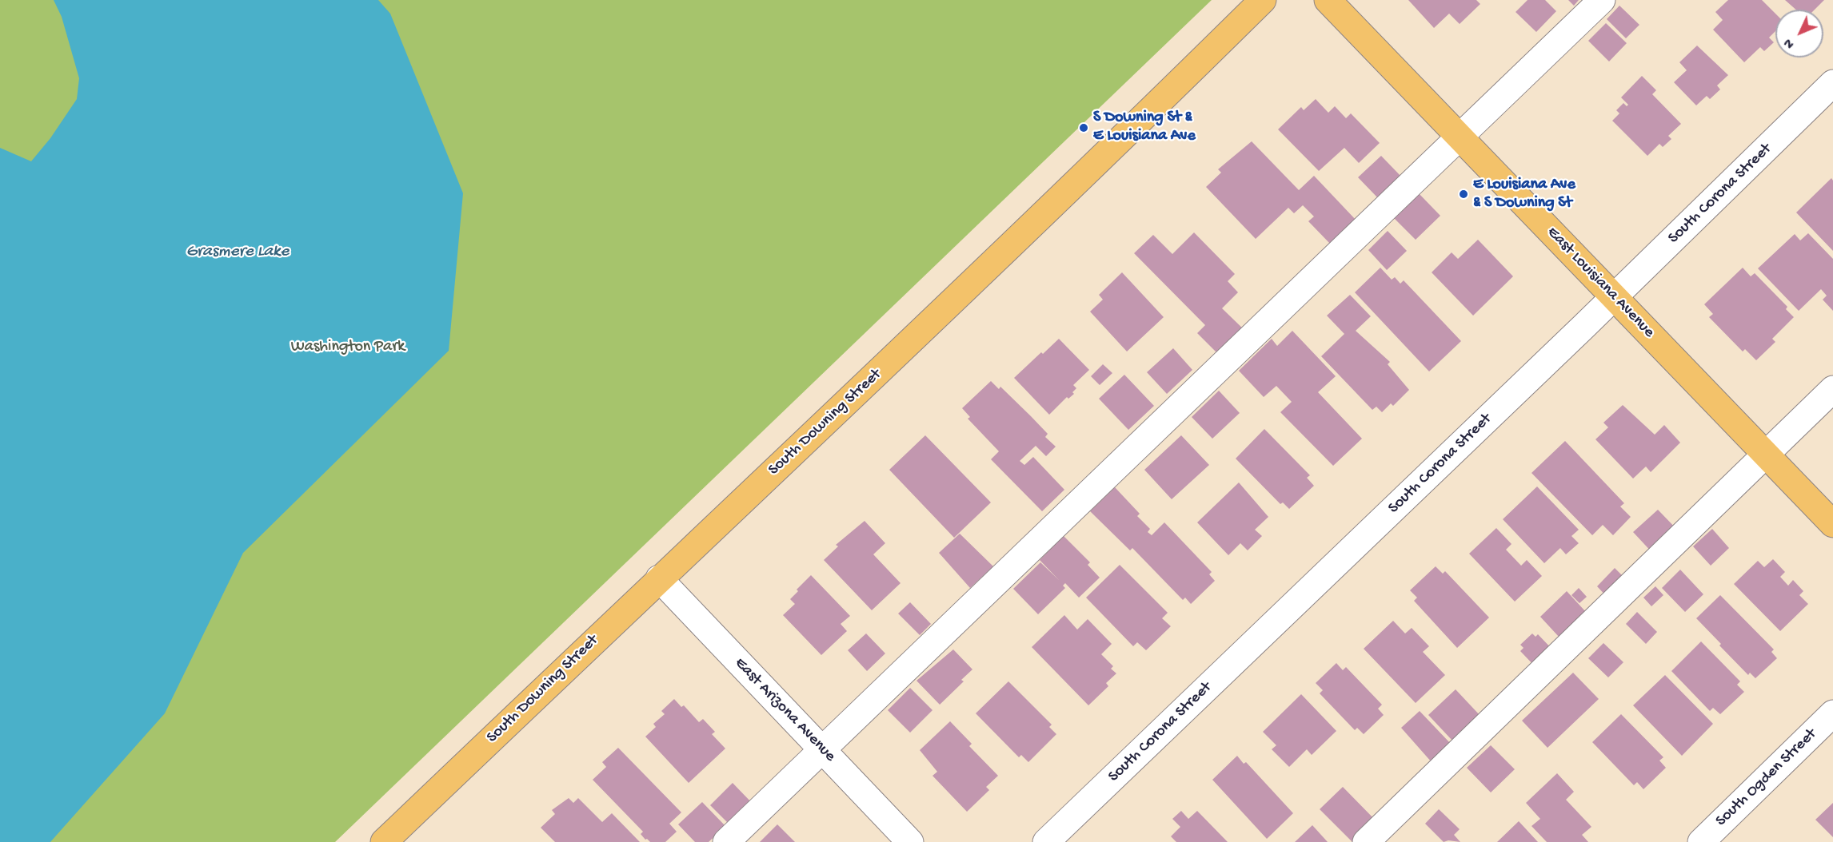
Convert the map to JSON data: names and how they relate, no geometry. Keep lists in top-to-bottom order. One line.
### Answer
{"streets":{"main road":["East Louisiana Avenue","South Downing Street"],"street":["South Corona Street","East Arizona Avenue","South Ogden Street"]},"crossings":[["South Corona Street","East Louisiana Avenue"],["South Downing Street","East Arizona Avenue"]],"water":["Grasmere Lake"],"parks":["Washington Park"],"places":["S Downing St & E Louisiana Ave","E Louisiana Ave & S Downing St"],"north":"bottom left"}
